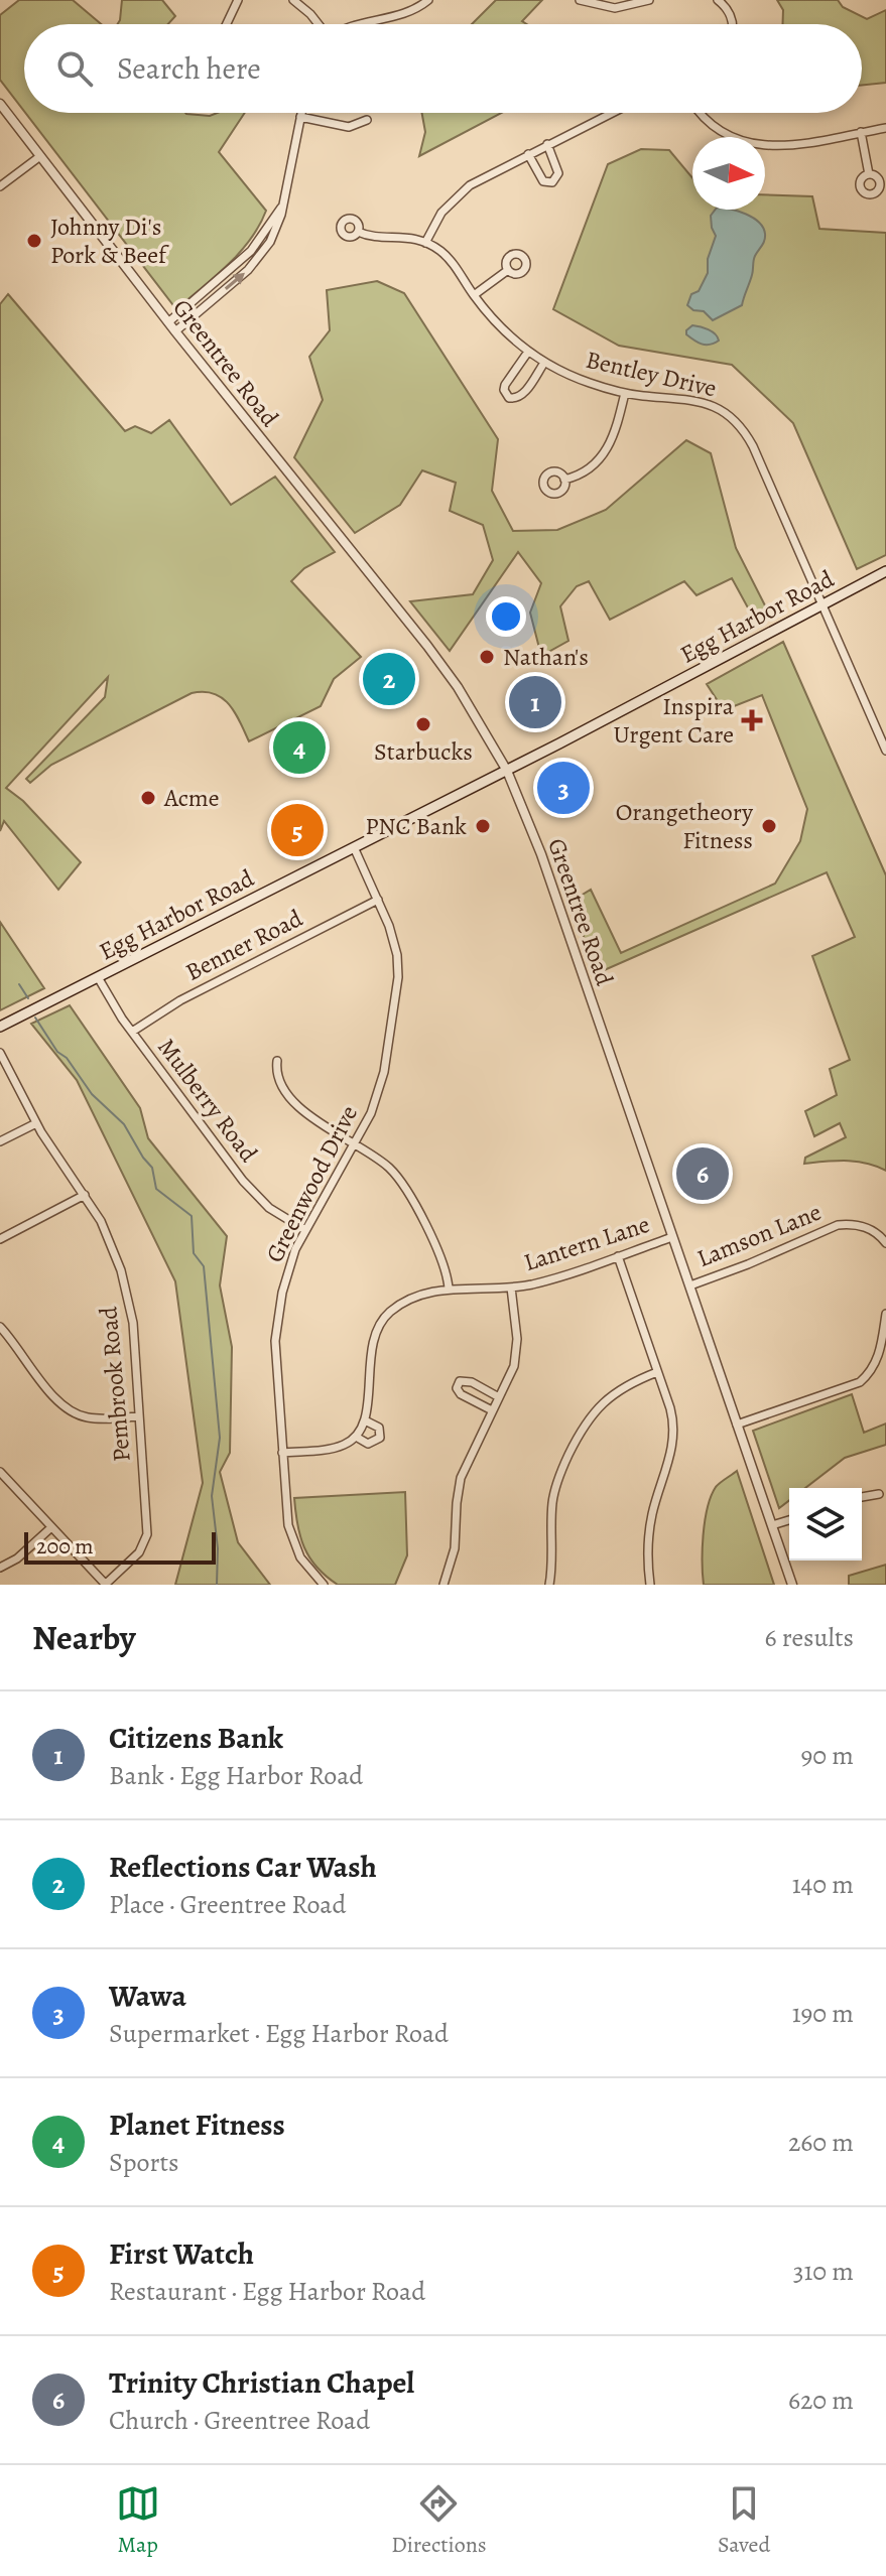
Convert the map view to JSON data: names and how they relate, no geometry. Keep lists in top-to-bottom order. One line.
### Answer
{"streets":{"main road":["Egg Harbor Road"],"street":["Greentree Road","Bentley Drive","Benner Road","Mulberry Road","Greenwood Drive","Lamson Lane","Lantern Lane","Pembrook Road"]},"crossings":[["Greentree Road","Egg Harbor Road"],["Greentree Road","Lamson Lane"],["Greentree Road","Lantern Lane"],["Bentley Drive","Egg Harbor Road"],["Egg Harbor Road","Mulberry Road"],["Egg Harbor Road","Greenwood Drive"],["Benner Road","Mulberry Road"],["Benner Road","Greenwood Drive"],["Mulberry Road","Greenwood Drive"]],"places":{"other":["Johnny Di's Pork & Beef","Nathan's","Starbucks","Acme","PNC Bank","Orangetheory Fitness"],"health":["Inspira Urgent Care"]},"scale_bar":"200 m","north":"right","page":{"search":"Search here","pins":["2","1","4","3","5","6"],"scale":"200 m","heading":["Nearby","6 results"],"list":[{"mark":"1","name":"Citizens Bank","note":"Bank · Egg Harbor Road","value":"90 m"},{"mark":"2","name":"Reflections Car Wash","note":"Place · Greentree Road","value":"140 m"},{"mark":"3","name":"Wawa","note":"Supermarket · Egg Harbor Road","value":"190 m"},{"mark":"4","name":"Planet Fitness","note":"Sports","value":"260 m"},{"mark":"5","name":"First Watch","note":"Restaurant · Egg Harbor Road","value":"310 m"},{"mark":"6","name":"Trinity Christian Chapel","note":"Church · Greentree Road","value":"620 m"}],"nav":["Map","Directions","Saved"]}}
